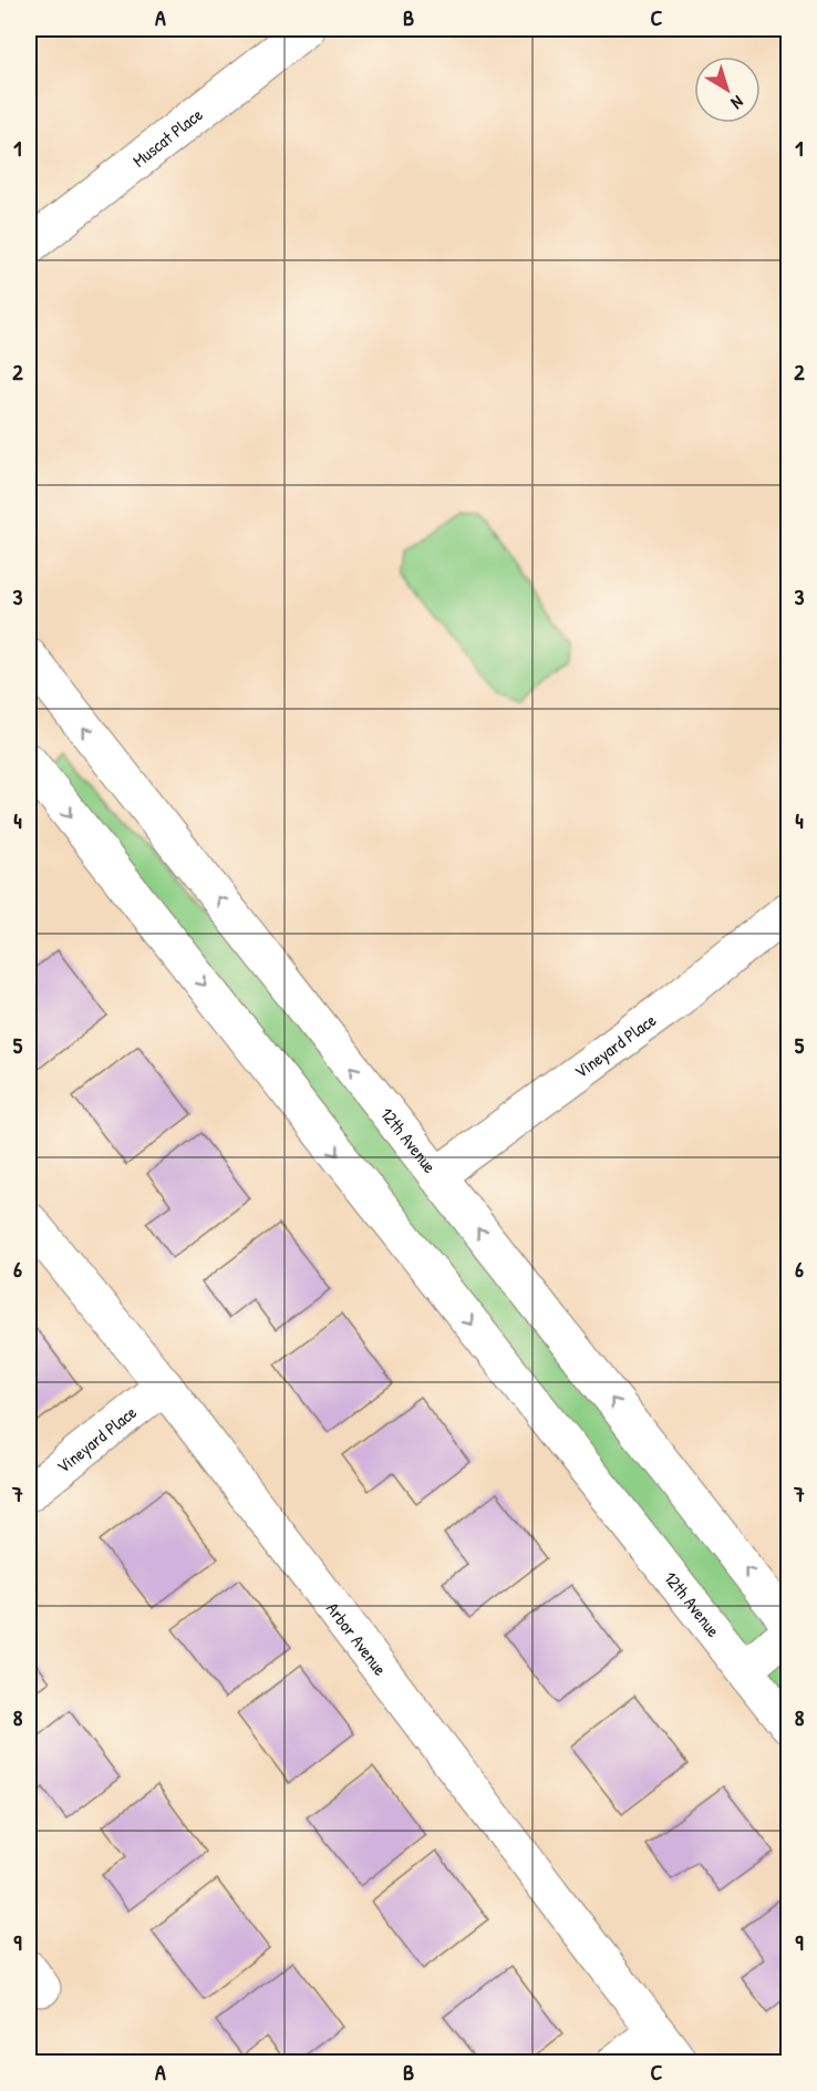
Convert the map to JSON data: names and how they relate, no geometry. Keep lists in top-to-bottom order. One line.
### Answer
{"streets":{"street":["Muscat Place","Vineyard Place","12th Avenue","Arbor Avenue"]},"crossings":[["Vineyard Place","12th Avenue"],["Vineyard Place","Arbor Avenue"]],"north":"bottom right","grid":{"columns":["A","B","C"],"rows":["1","2","3","4","5","6","7","8","9"]}}
